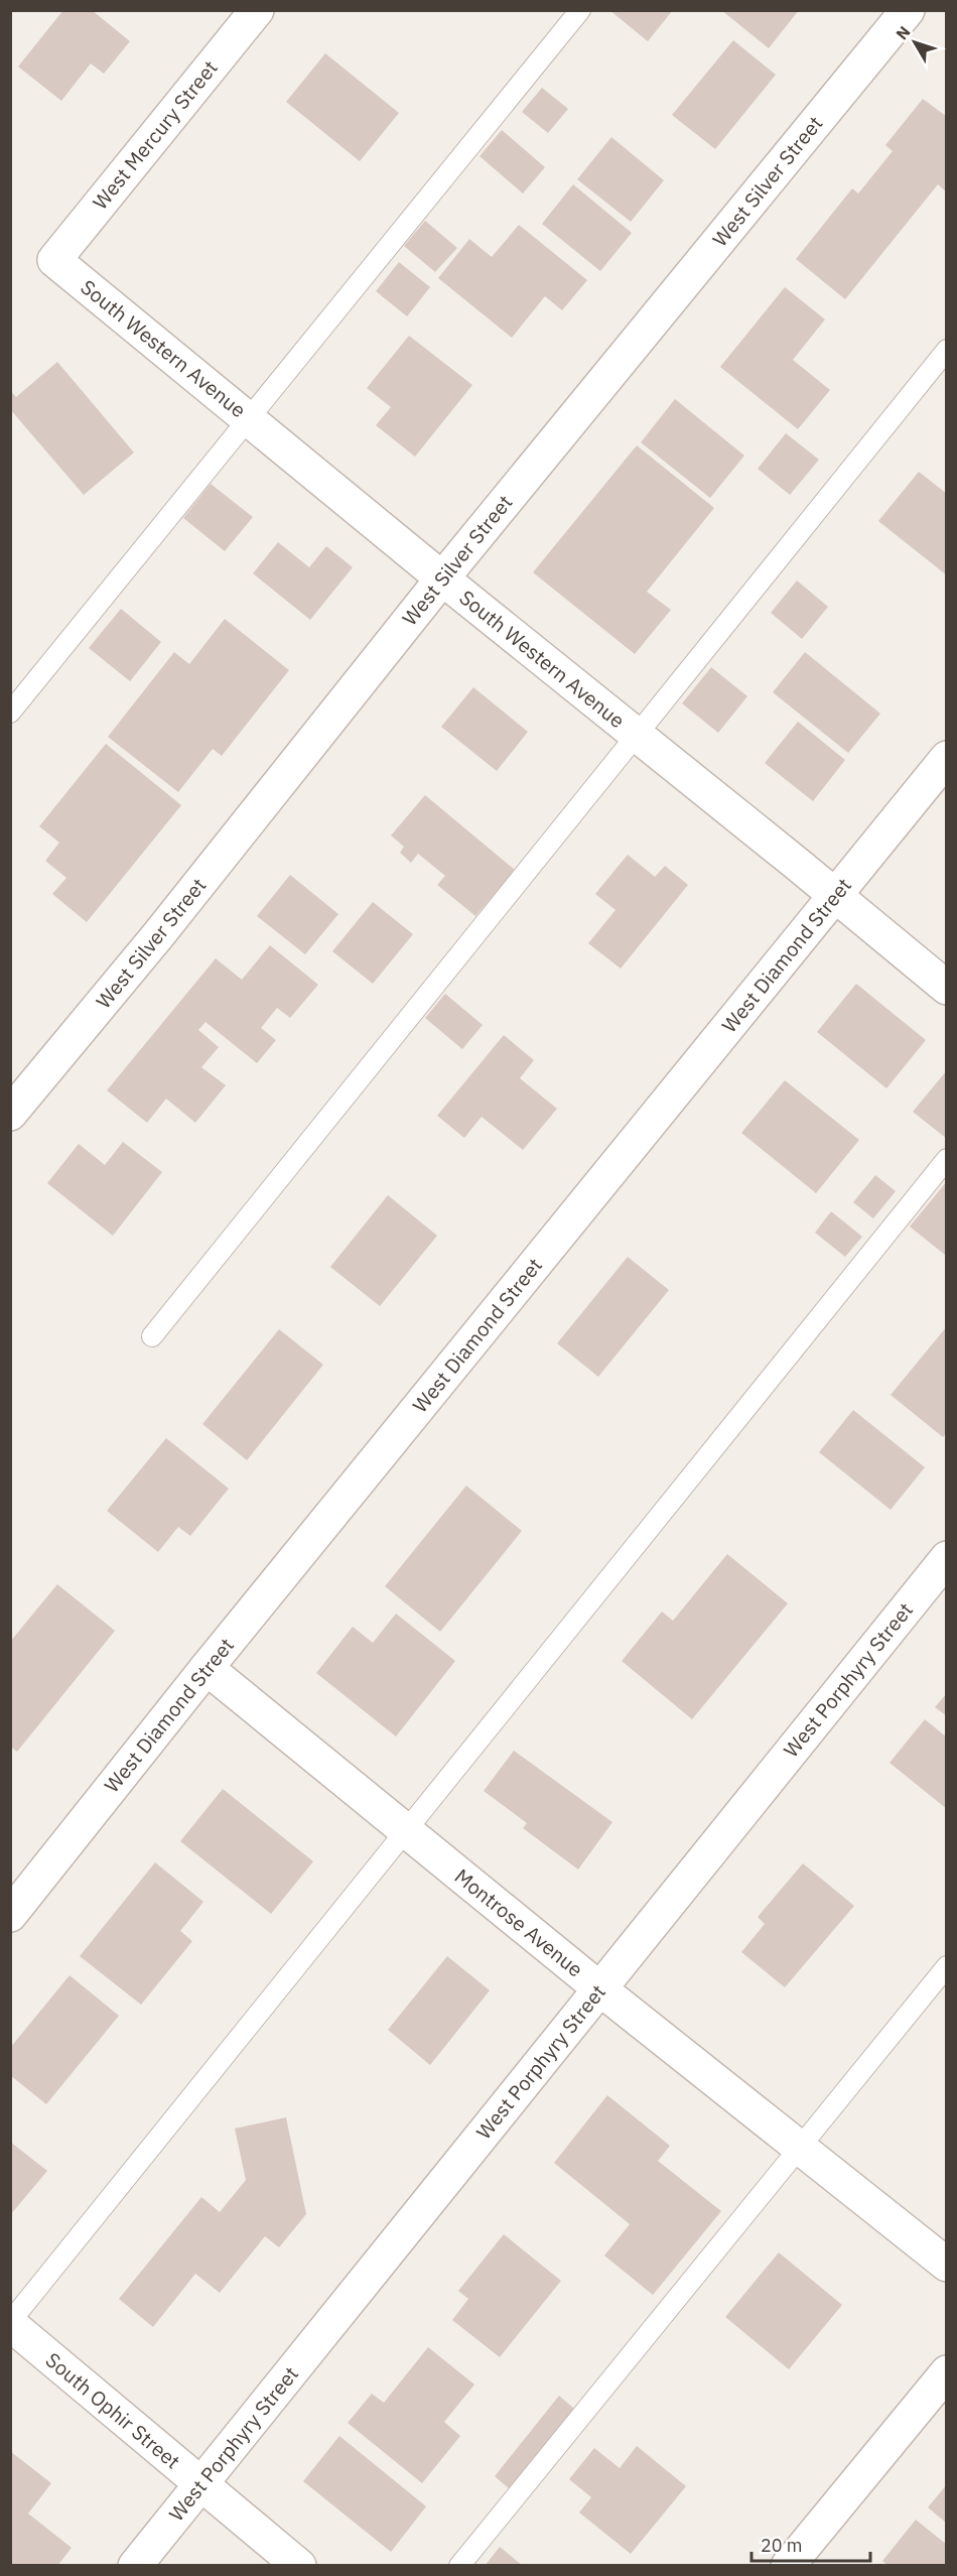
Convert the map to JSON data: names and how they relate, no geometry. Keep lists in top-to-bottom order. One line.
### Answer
{"streets":{"street":["West Mercury Street","West Silver Street","South Western Avenue","West Diamond Street","West Porphyry Street","Montrose Avenue","South Ophir Street"]},"crossings":[["West Mercury Street","South Western Avenue"],["West Silver Street","South Western Avenue"],["South Western Avenue","West Diamond Street"],["West Diamond Street","Montrose Avenue"],["West Porphyry Street","Montrose Avenue"],["West Porphyry Street","South Ophir Street"]],"scale_bar":"20 m","north":"top left"}
